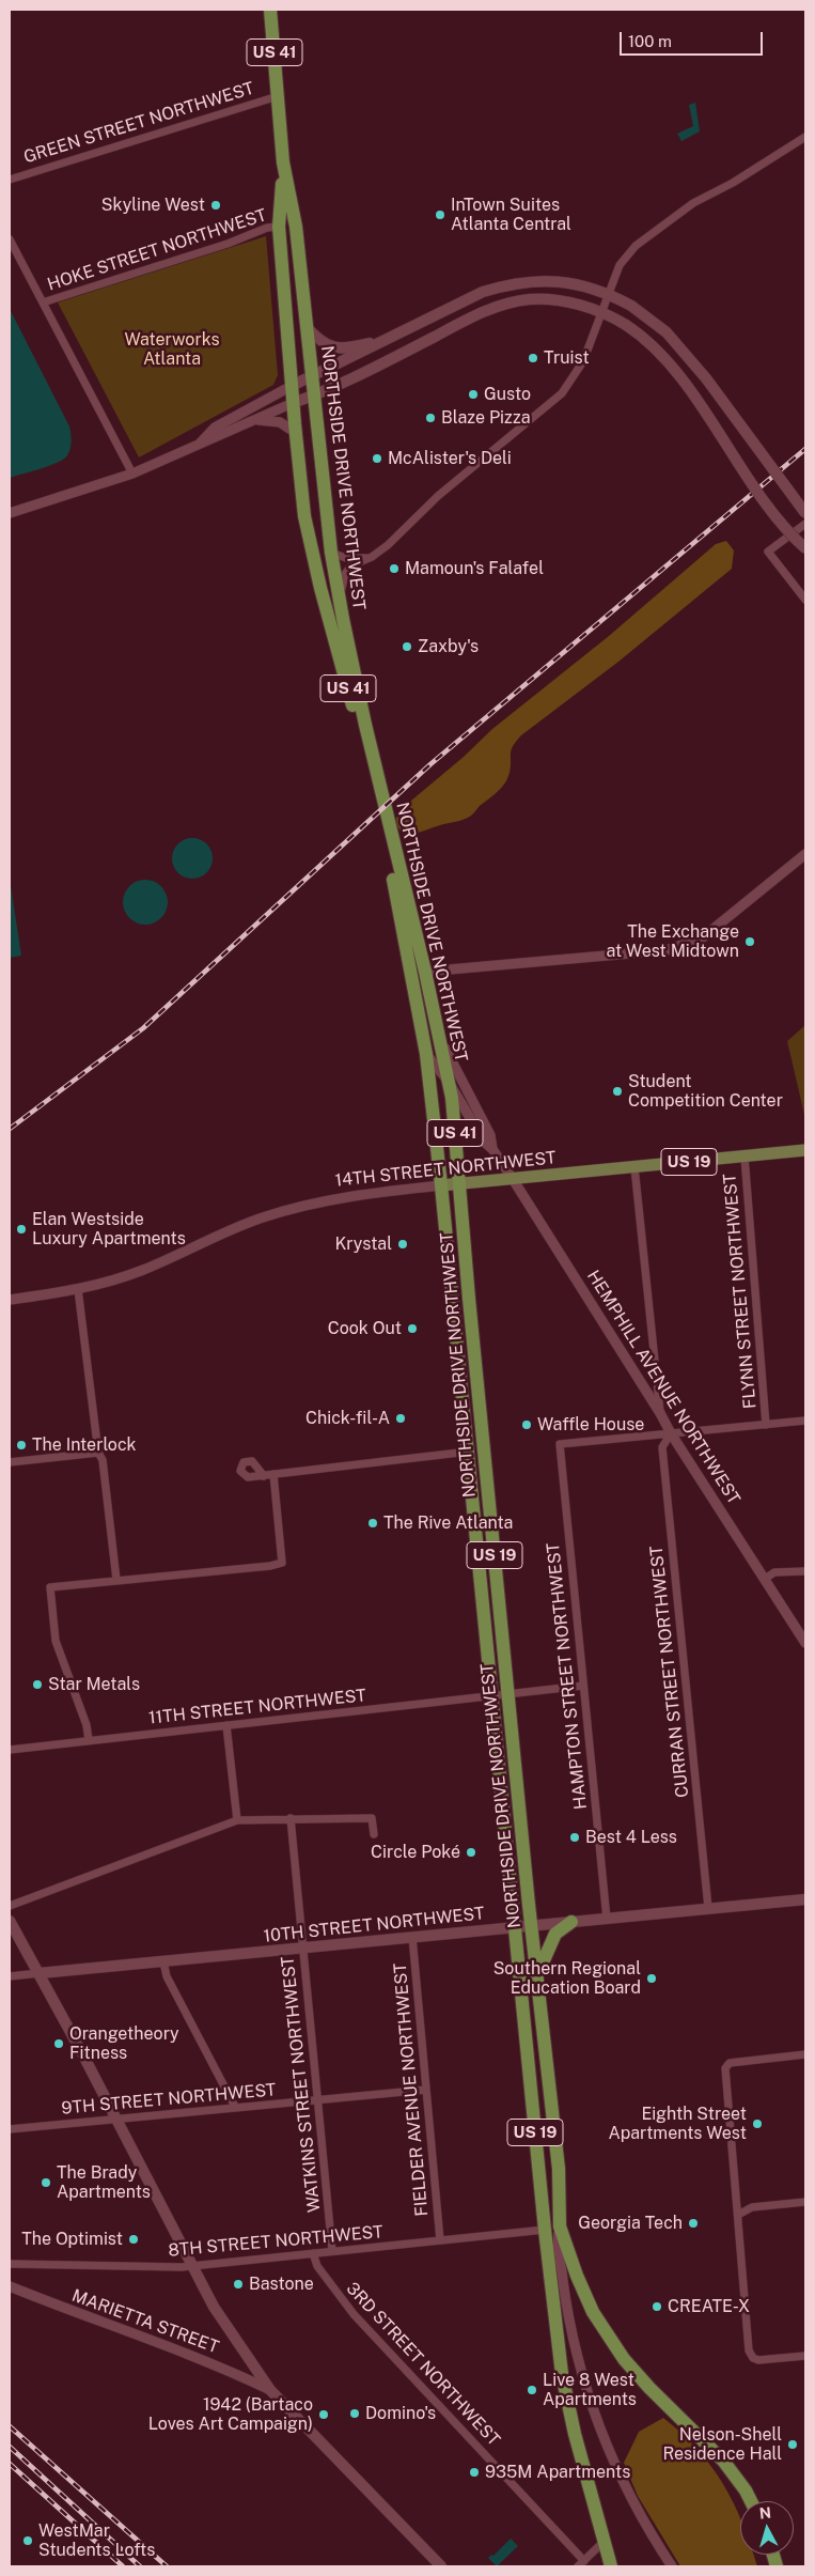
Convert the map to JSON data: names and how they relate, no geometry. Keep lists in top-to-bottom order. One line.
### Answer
{"streets":{"highway":["US 41","NORTHSIDE DRIVE NORTHWEST","US 19"],"main road":["14TH STREET NORTHWEST","10TH STREET NORTHWEST"],"street":["GREEN STREET NORTHWEST","HOKE STREET NORTHWEST","FLYNN STREET NORTHWEST","HEMPHILL AVENUE NORTHWEST","CURRAN STREET NORTHWEST","HAMPTON STREET NORTHWEST","11TH STREET NORTHWEST","WATKINS STREET NORTHWEST","FIELDER AVENUE NORTHWEST","9TH STREET NORTHWEST","8TH STREET NORTHWEST","MARIETTA STREET","3RD STREET NORTHWEST"]},"crossings":[["GREEN STREET NORTHWEST","NORTHSIDE DRIVE NORTHWEST"],["HOKE STREET NORTHWEST","NORTHSIDE DRIVE NORTHWEST"],["NORTHSIDE DRIVE NORTHWEST","14TH STREET NORTHWEST"],["NORTHSIDE DRIVE NORTHWEST","HEMPHILL AVENUE NORTHWEST"],["NORTHSIDE DRIVE NORTHWEST","11TH STREET NORTHWEST"],["NORTHSIDE DRIVE NORTHWEST","10TH STREET NORTHWEST"],["NORTHSIDE DRIVE NORTHWEST","8TH STREET NORTHWEST"],["14TH STREET NORTHWEST","FLYNN STREET NORTHWEST"],["14TH STREET NORTHWEST","HEMPHILL AVENUE NORTHWEST"],["HEMPHILL AVENUE NORTHWEST","CURRAN STREET NORTHWEST"],["HEMPHILL AVENUE NORTHWEST","HAMPTON STREET NORTHWEST"],["CURRAN STREET NORTHWEST","HAMPTON STREET NORTHWEST"],["CURRAN STREET NORTHWEST","10TH STREET NORTHWEST"],["HAMPTON STREET NORTHWEST","11TH STREET NORTHWEST"],["HAMPTON STREET NORTHWEST","10TH STREET NORTHWEST"],["10TH STREET NORTHWEST","WATKINS STREET NORTHWEST"],["10TH STREET NORTHWEST","FIELDER AVENUE NORTHWEST"],["WATKINS STREET NORTHWEST","9TH STREET NORTHWEST"],["WATKINS STREET NORTHWEST","8TH STREET NORTHWEST"],["FIELDER AVENUE NORTHWEST","9TH STREET NORTHWEST"],["FIELDER AVENUE NORTHWEST","8TH STREET NORTHWEST"],["8TH STREET NORTHWEST","3RD STREET NORTHWEST"]],"parks":["Waterworks Atlanta"],"places":["Skyline West","InTown Suites Atlanta Central","Truist","Gusto","Blaze Pizza","McAlister's Deli","Mamoun's Falafel","Zaxby's","The Exchange at West Midtown","Student Competition Center","Elan Westside Luxury Apartments","Krystal","Cook Out","Chick-fil-A","Waffle House","The Interlock","The Rive Atlanta","Star Metals","Best 4 Less","Circle Poké","Southern Regional Education Board","Orangetheory Fitness","Eighth Street Apartments West","The Brady Apartments","Georgia Tech","The Optimist","Bastone","CREATE-X","Live 8 West Apartments","Domino's","1942 (Bartaco Loves Art Campaign)","Nelson-Shell Residence Hall","935M Apartments","WestMar Students Lofts"],"scale_bar":"100 m","north":"top"}
